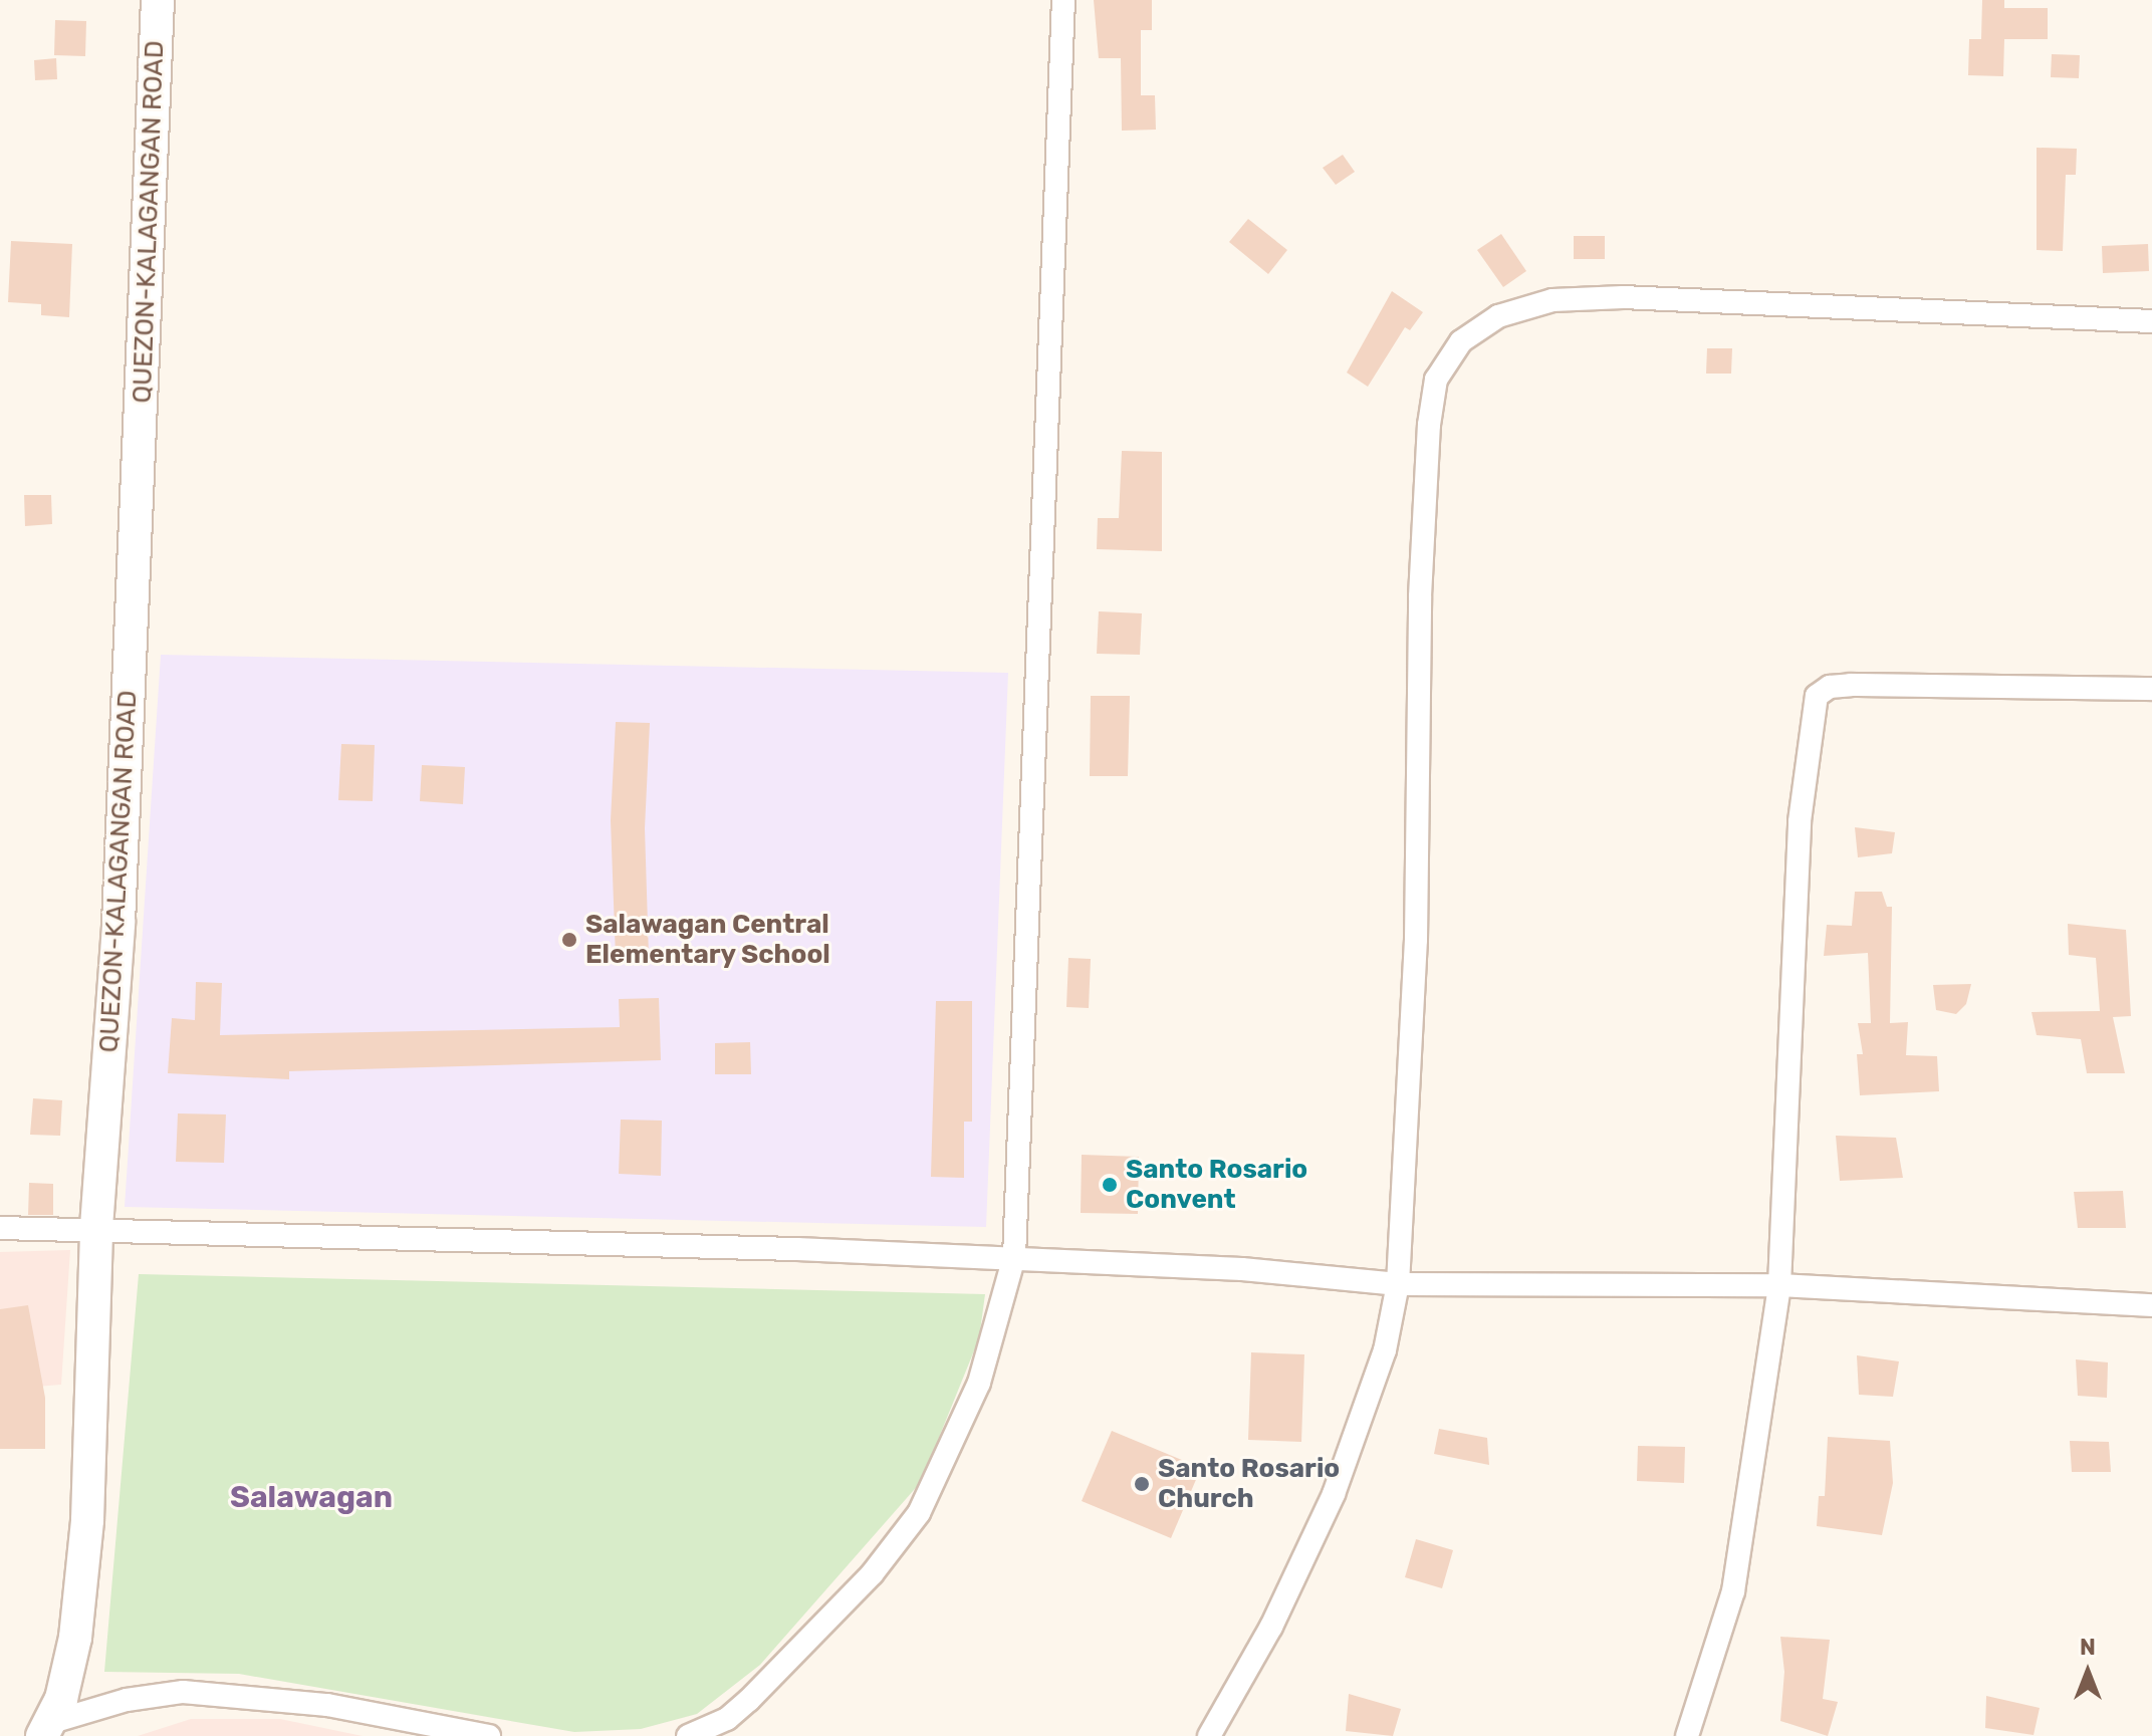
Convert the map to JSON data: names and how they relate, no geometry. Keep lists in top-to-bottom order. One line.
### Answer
{"streets":{"main road":["QUEZON-KALAGANGAN ROAD"]},"districts":["Salawagan"],"places":["Salawagan Central Elementary School","Santo Rosario Convent","Santo Rosario Church"],"north":"top"}
